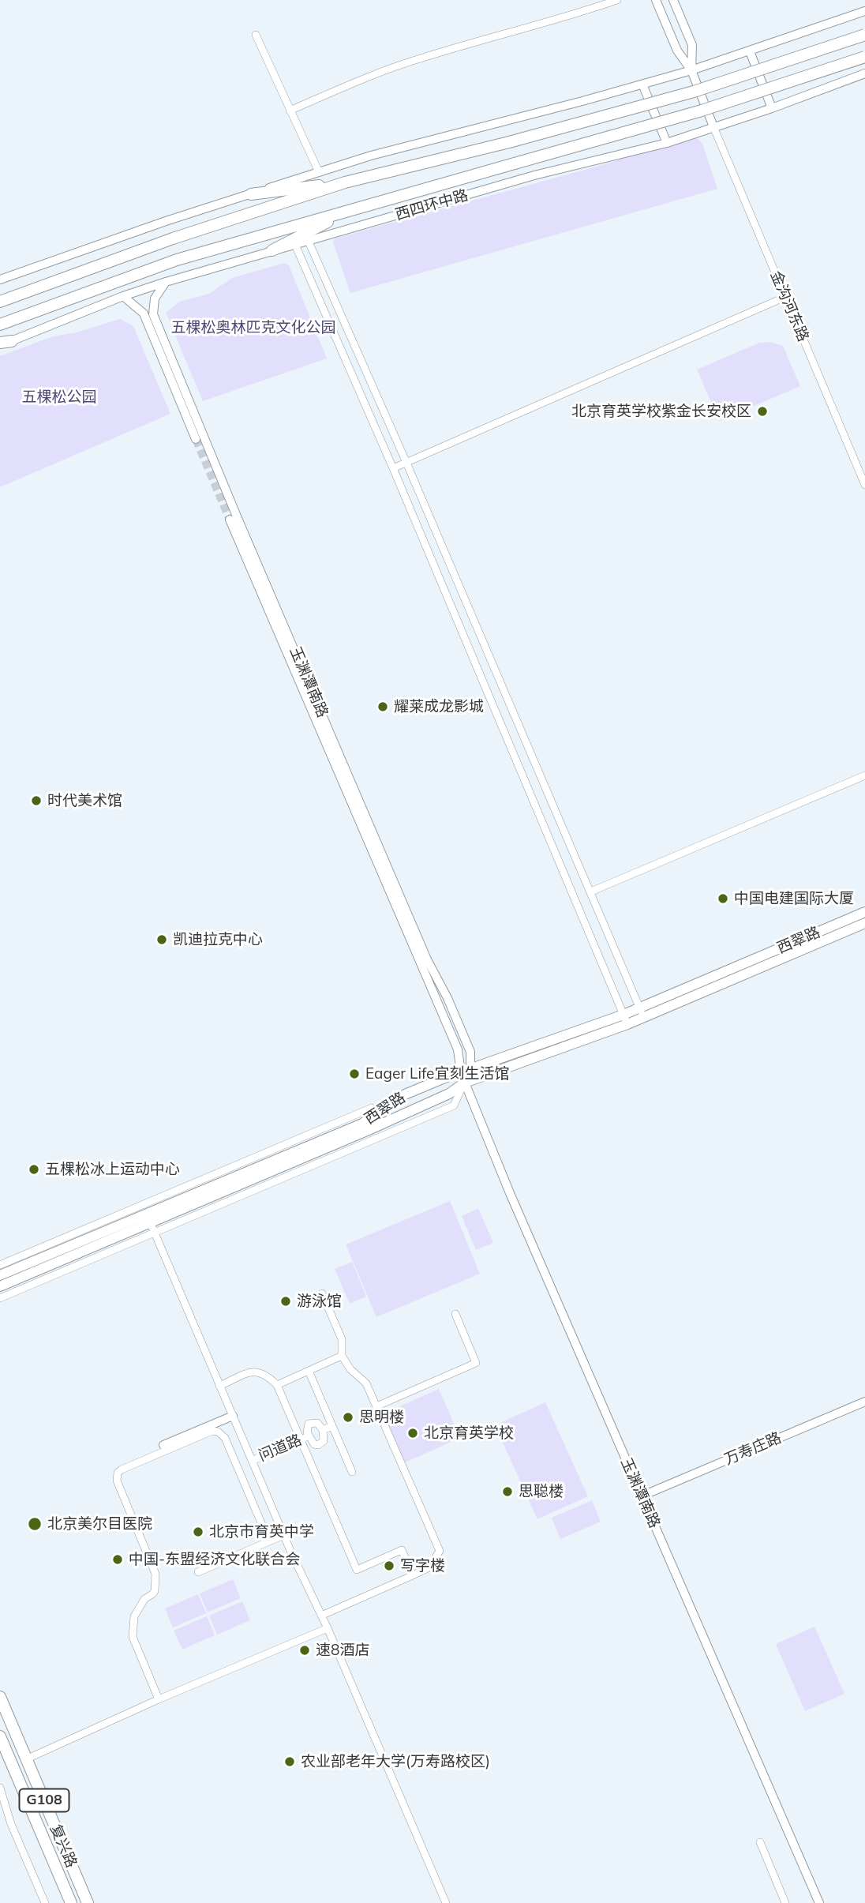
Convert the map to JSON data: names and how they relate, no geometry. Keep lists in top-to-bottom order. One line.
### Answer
{"streets":{"highway":["西四环中路","G108","复兴路"],"main road":["西翠路"],"street":["金沟河东路","玉渊潭南路","问道路","万寿庄路"]},"crossings":[["西四环中路","金沟河东路"],["西四环中路","玉渊潭南路"],["玉渊潭南路","西翠路"],["玉渊潭南路","万寿庄路"]],"parks":["五棵松奥林匹克文化公园","五棵松公园"],"places":["北京育英学校紫金长安校区","耀莱成龙影城","时代美术馆","中国电建国际大厦","凯迪拉克中心","Eager Life宜刻生活馆","五棵松冰上运动中心","游泳馆","思明楼","北京育英学校","思聪楼","北京美尔目医院","北京市育英中学","中国-东盟经济文化联合会","写字楼","速8酒店","农业部老年大学(万寿路校区)"]}
